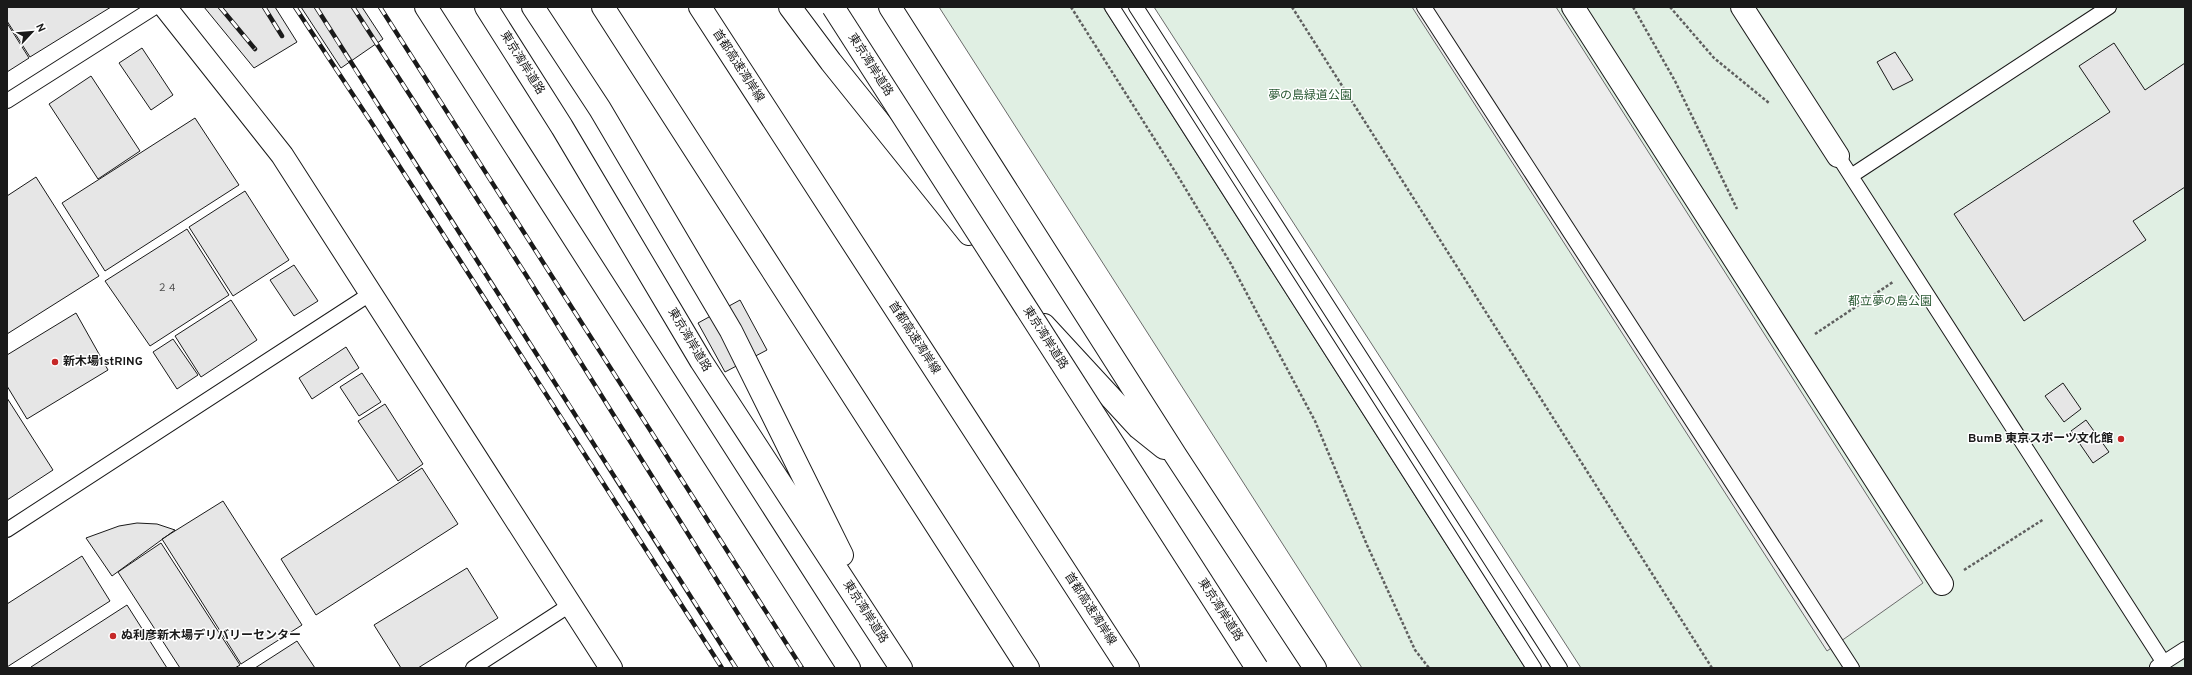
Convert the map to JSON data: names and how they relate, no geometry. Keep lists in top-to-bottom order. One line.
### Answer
{"streets":{"main road":["東京湾岸道路","首都高速湾岸線"]},"parks":["夢の島緑道公園","都立夢の島公園"],"places":["新木場1stRING","BumB 東京スポーツ文化館","ぬ利彦新木場デリバリーセンター"],"house_numbers":["２４"],"north":"top right"}
